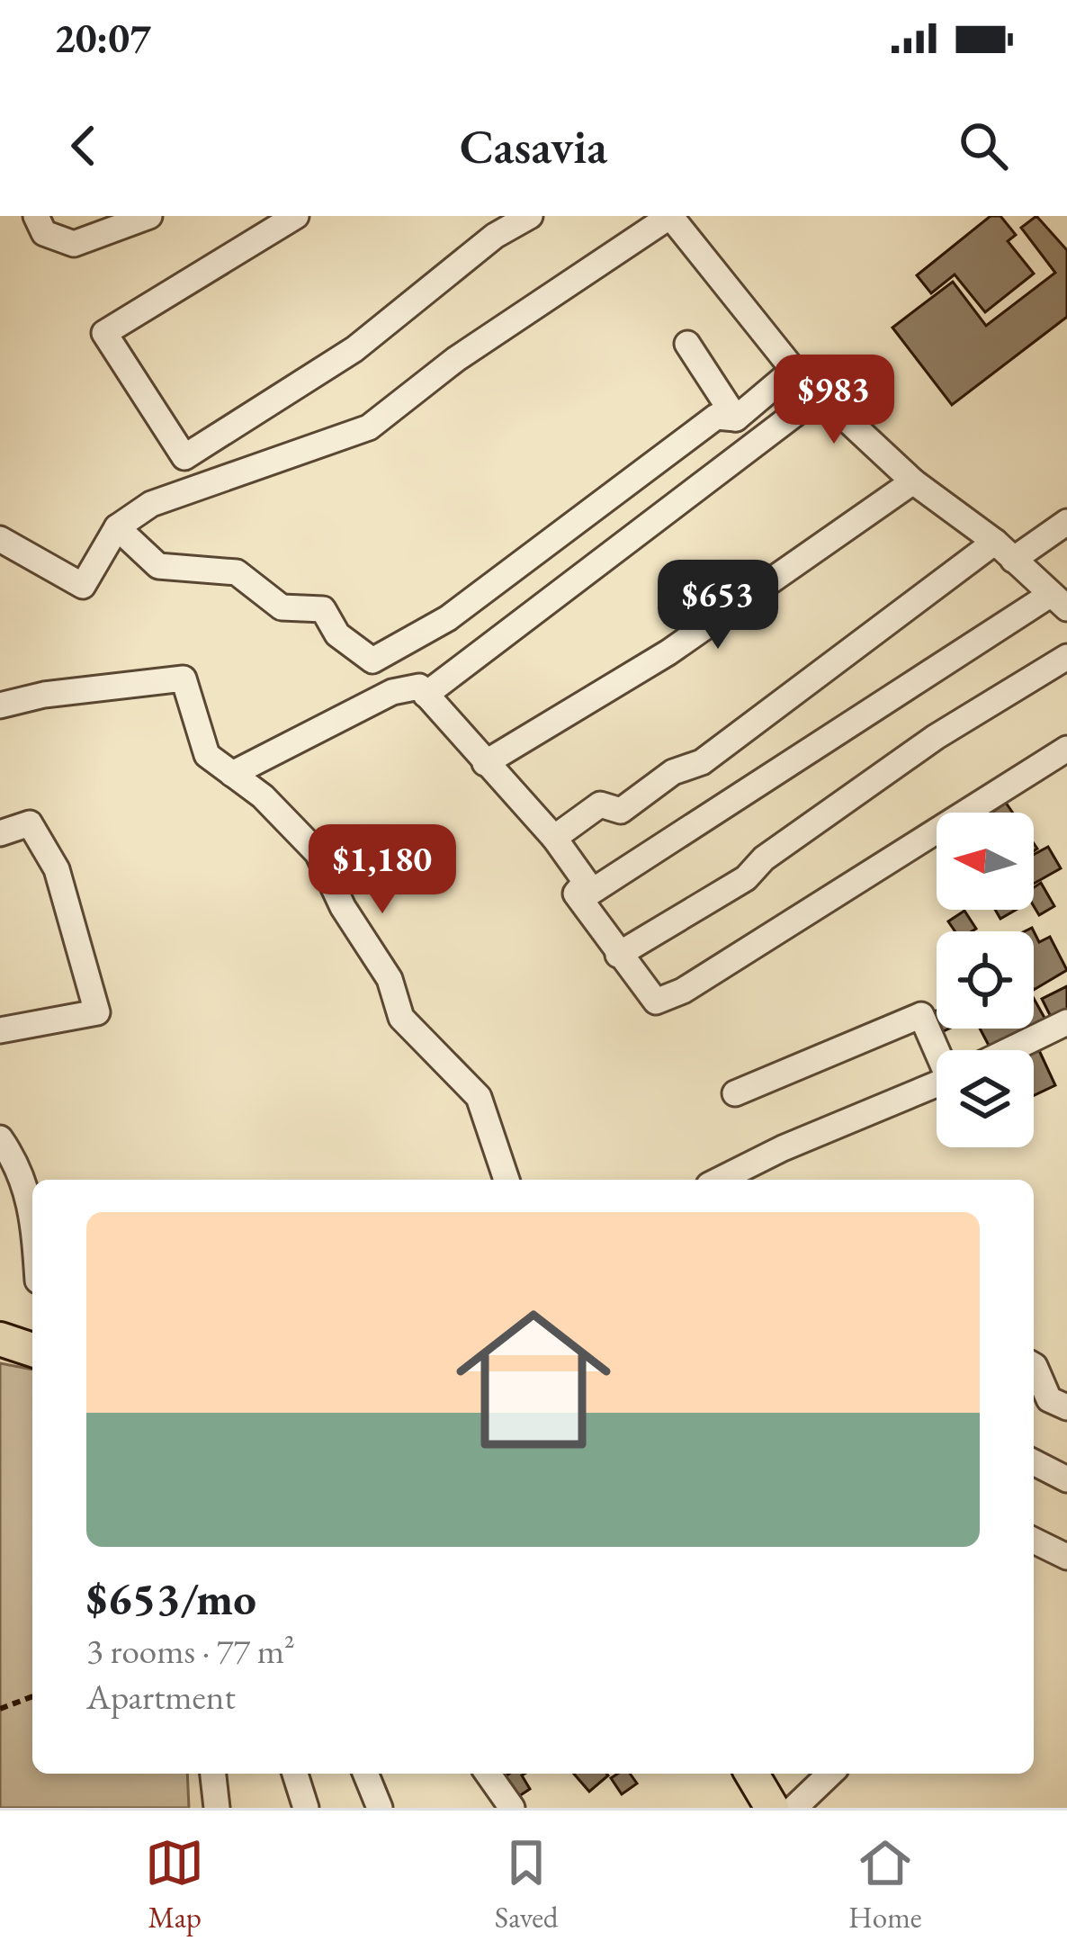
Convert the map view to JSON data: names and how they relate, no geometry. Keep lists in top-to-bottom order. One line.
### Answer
{"north":"left","page":{"status":"20:07","header":"Casavia","price":["$983","$653","$1,180"],"list":[{"name":"$653/mo","note":"3 rooms · 77 m² · Apartment"}],"tabs":["Map","Saved","Home"]}}
